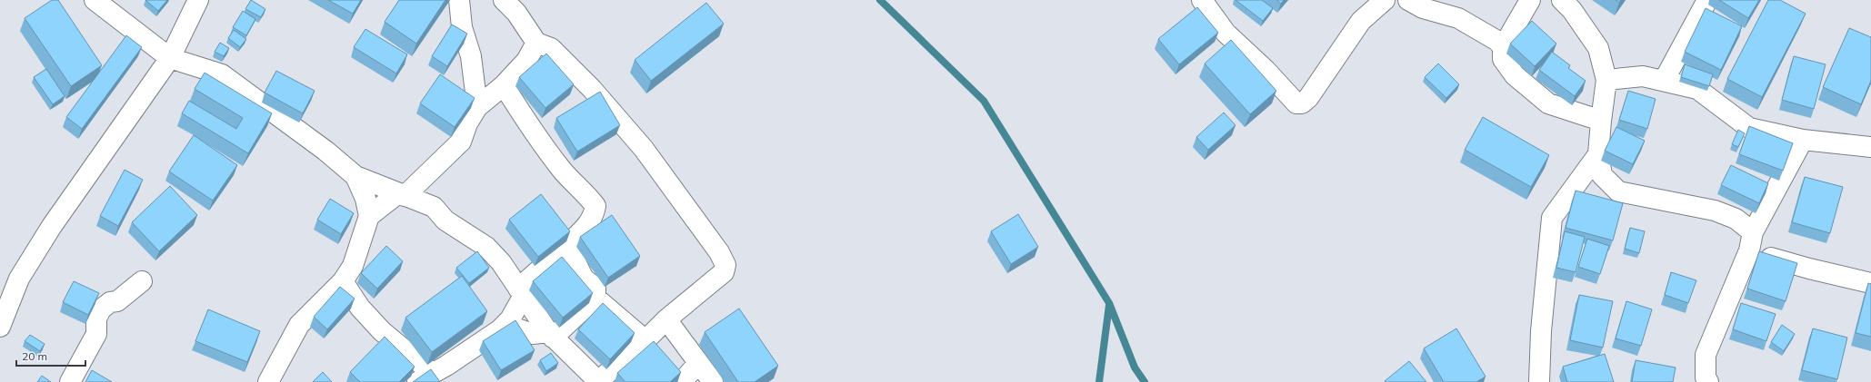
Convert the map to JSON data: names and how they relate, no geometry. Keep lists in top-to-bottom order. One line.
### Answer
{"scale_bar":"20 m"}
